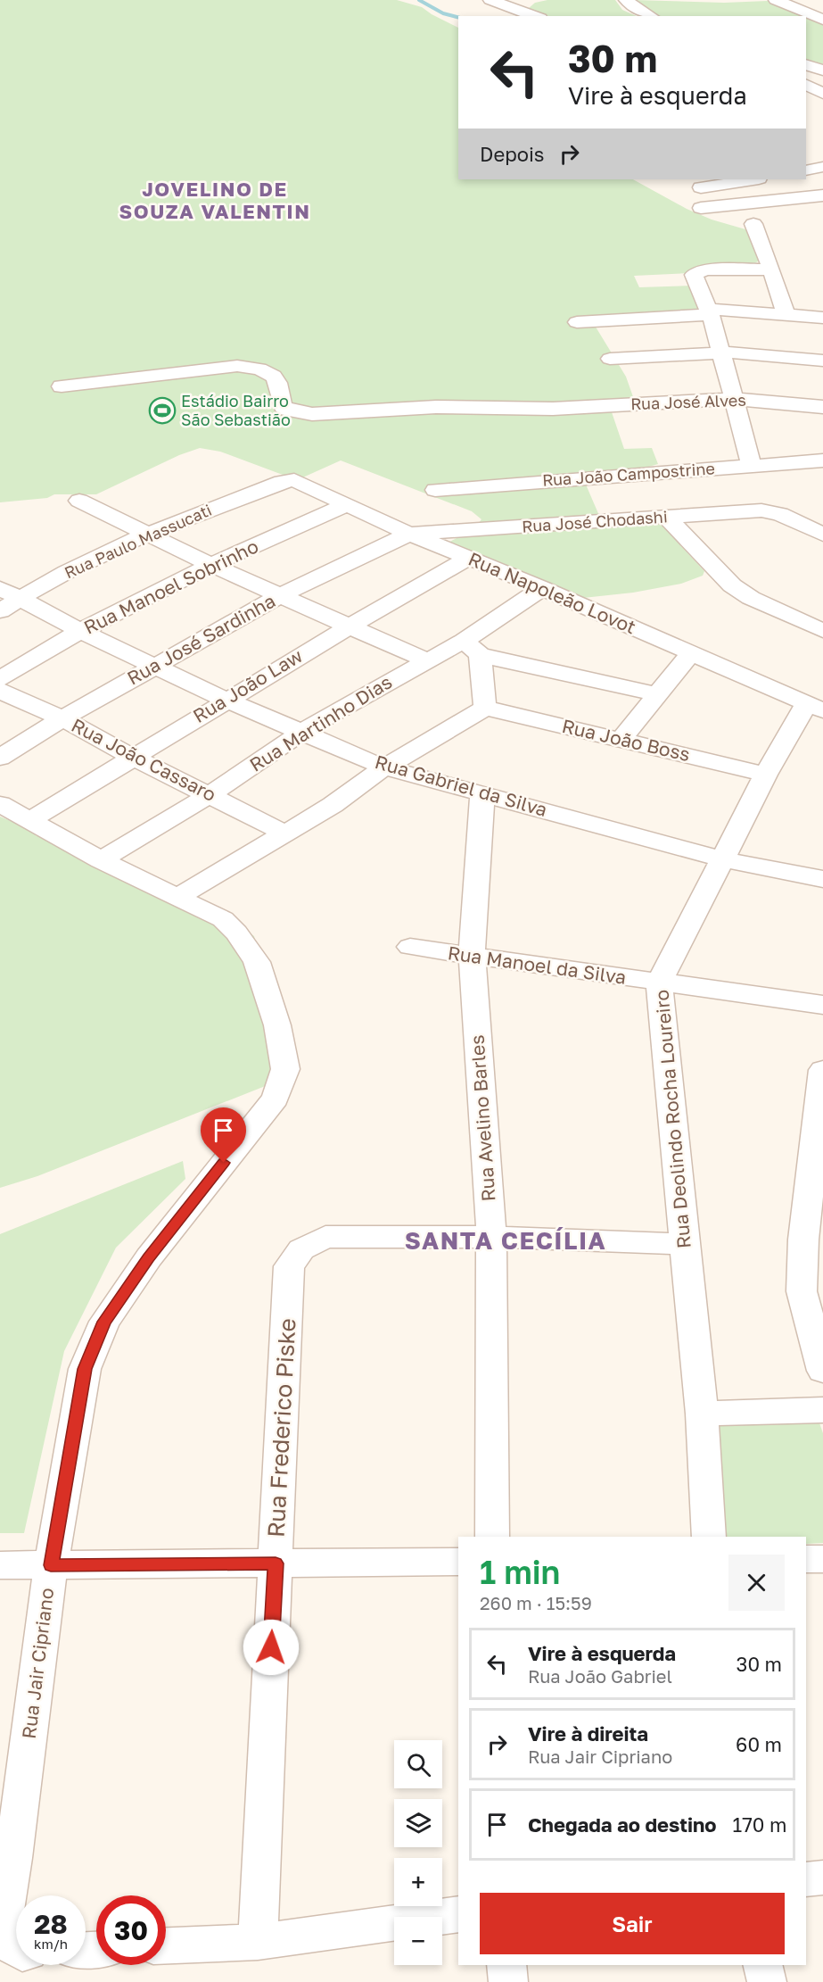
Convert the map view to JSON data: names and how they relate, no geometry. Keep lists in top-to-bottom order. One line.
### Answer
{"streets":{"street":["Rua José Alves","Rua João Campostrine","Rua José Chodashi","Rua Paulo Massucati","Rua Manoel Sobrinho","Rua Napoleão Lovot","Rua José Sardinha","Rua João Law","Rua Martinho Dias","Rua João Boss","Rua João Cassaro","Rua Gabriel da Silva","Rua Manoel da Silva","Rua Avelino Barles","Rua Deolindo Rocha Loureiro","Rua Frederico Piske","Rua Jair Cipriano"]},"crossings":[["Rua José Chodashi","Rua Napoleão Lovot"],["Rua José Chodashi","Rua José Sardinha"],["Rua Paulo Massucati","Rua Napoleão Lovot"],["Rua Paulo Massucati","Rua Gabriel da Silva"],["Rua Manoel Sobrinho","Rua Napoleão Lovot"],["Rua Manoel Sobrinho","Rua Gabriel da Silva"],["Rua Napoleão Lovot","Rua José Sardinha"],["Rua Napoleão Lovot","Rua João Law"],["Rua Napoleão Lovot","Rua Martinho Dias"],["Rua Napoleão Lovot","Rua Deolindo Rocha Loureiro"],["Rua José Sardinha","Rua João Cassaro"],["Rua José Sardinha","Rua Gabriel da Silva"],["Rua João Law","Rua João Cassaro"],["Rua João Law","Rua Gabriel da Silva"],["Rua João Law","Rua Jair Cipriano"],["Rua Martinho Dias","Rua João Cassaro"],["Rua Martinho Dias","Rua Gabriel da Silva"],["Rua Martinho Dias","Rua Jair Cipriano"],["Rua João Boss","Rua Deolindo Rocha Loureiro"],["Rua Gabriel da Silva","Rua Avelino Barles"],["Rua Gabriel da Silva","Rua Deolindo Rocha Loureiro"],["Rua Manoel da Silva","Rua Avelino Barles"],["Rua Manoel da Silva","Rua Deolindo Rocha Loureiro"],["Rua Avelino Barles","Rua Frederico Piske"]],"districts":["JOVELINO DE SOUZA VALENTIN","SANTA CECÍLIA"],"places":{"sports":["Estádio Bairro São Sebastião"]},"page":{"turn":["30 m","Vire à esquerda"],"then":"Depois","heading":["1 min","260 m · 15:59"],"list":[{"name":"Vire à esquerda","note":"Rua João Gabriel","value":"30 m"},{"name":"Vire à direita","note":"Rua Jair Cipriano","value":"60 m"},{"name":"Chegada ao destino","value":"170 m"}],"map_buttons":["+","−"],"buttons":"Sair","speed":"28 km/h","limit":"30"}}
